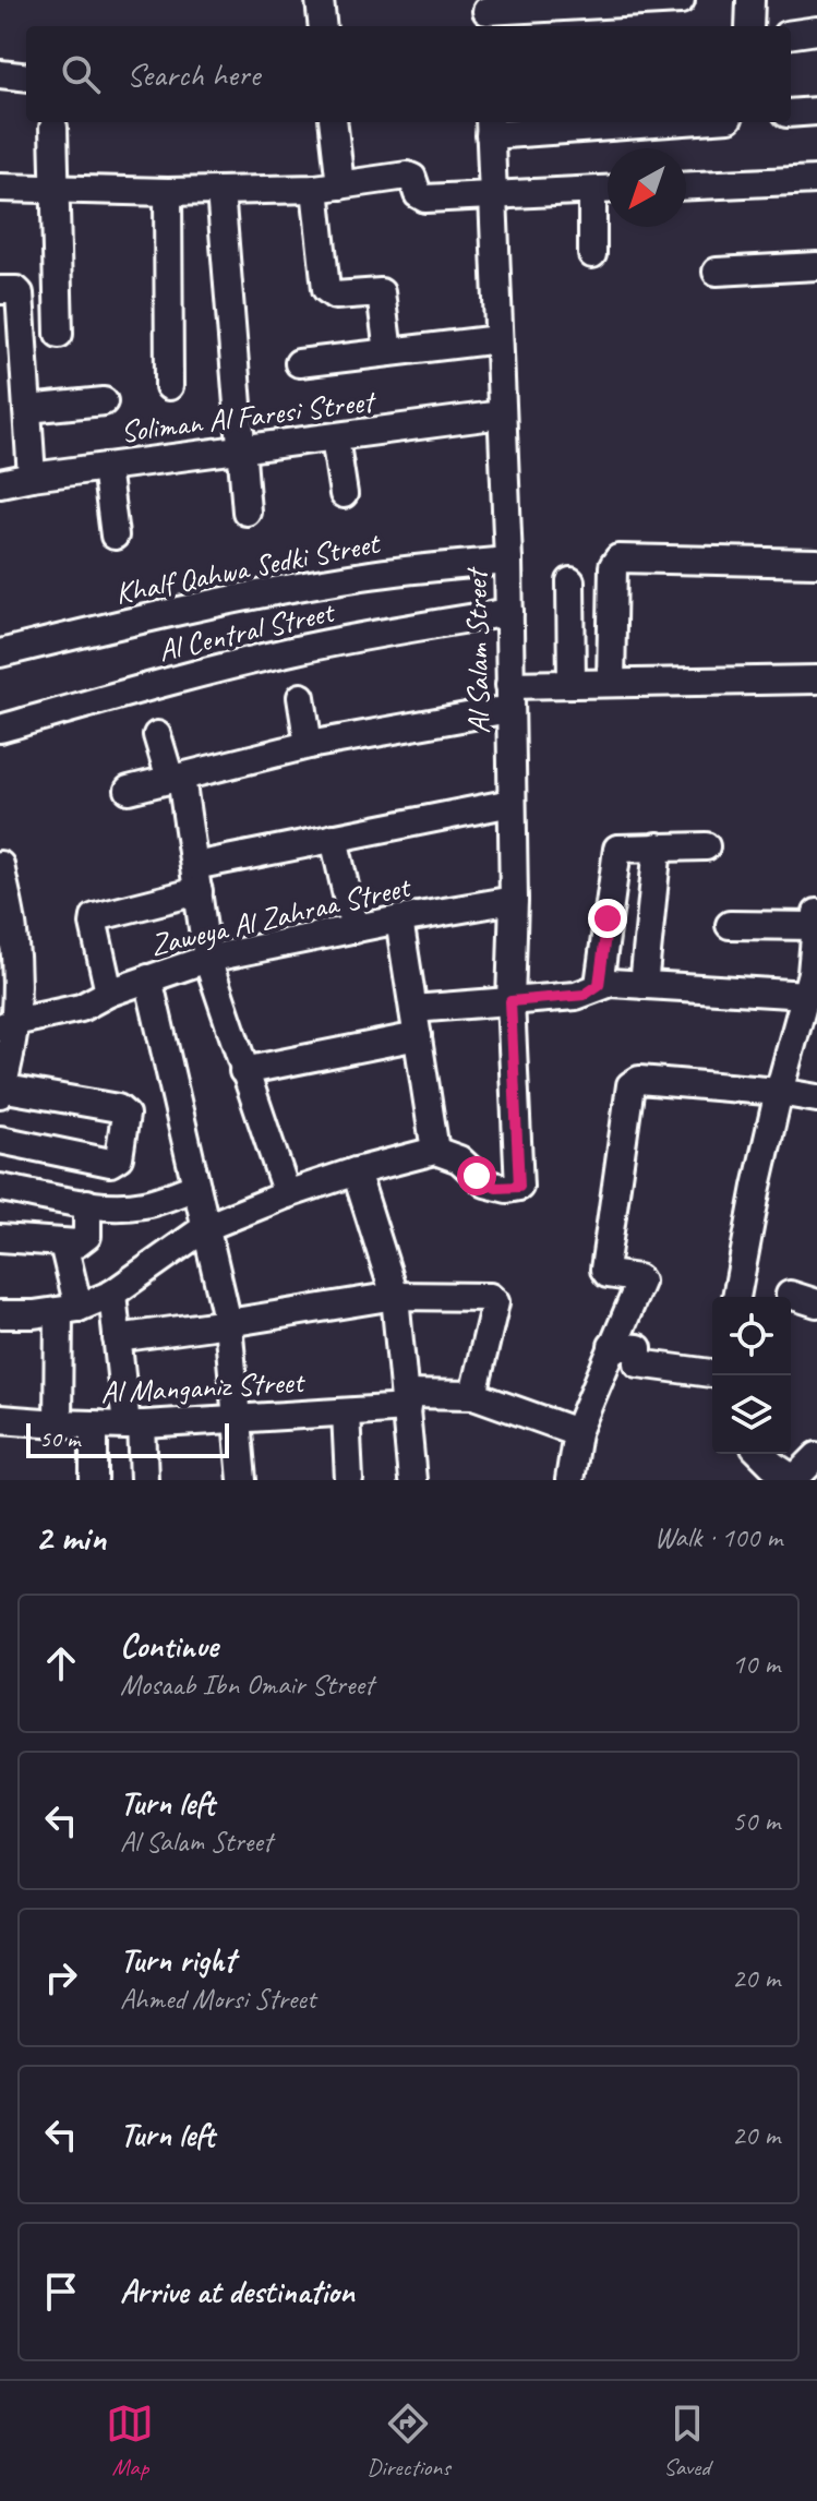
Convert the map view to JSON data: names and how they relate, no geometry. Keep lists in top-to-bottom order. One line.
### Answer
{"streets":{"street":["Soliman Al Faresi Street","Khalf Qahwa Sedki Street","Al Central Street","Al Salam Street","Zaweya Al Zahraa Street","Al Manganiz Street"]},"crossings":[["Soliman Al Faresi Street","Al Salam Street"],["Khalf Qahwa Sedki Street","Al Salam Street"],["Al Central Street","Al Salam Street"],["Al Salam Street","Zaweya Al Zahraa Street"]],"scale_bar":"50 m","north":"bottom left","page":{"search":"Search here","scale":"50 m","heading":["2 min","Walk · 100 m"],"list":[["Continue","Mosaab Ibn Omair Street","10 m"],["Turn left","Al Salam Street","50 m"],["Turn right","Ahmed Morsi Street","20 m"],["Turn left","20 m"],"Arrive at destination"],"nav":["Map","Directions","Saved"]}}
